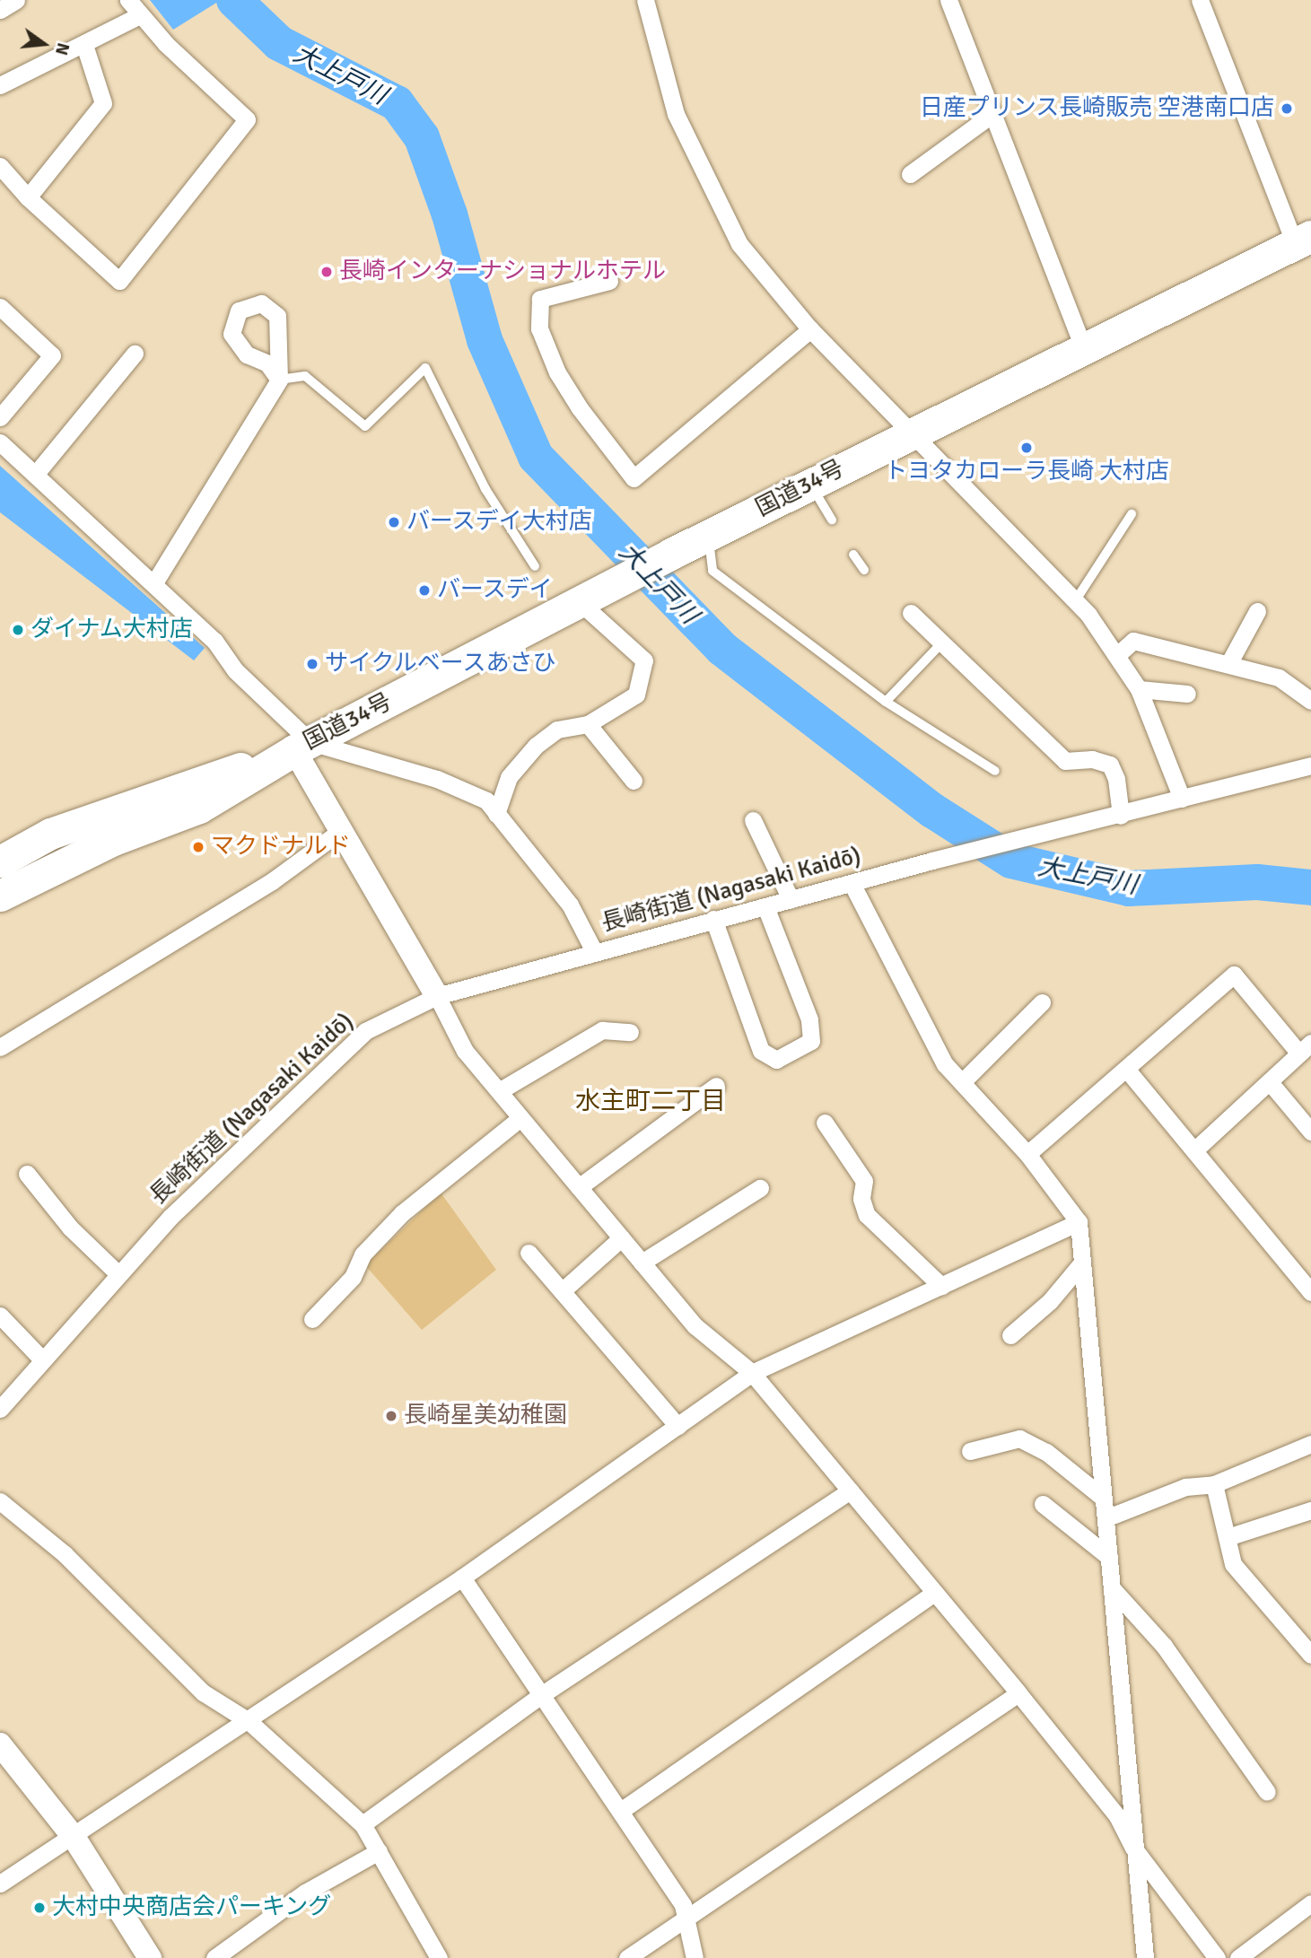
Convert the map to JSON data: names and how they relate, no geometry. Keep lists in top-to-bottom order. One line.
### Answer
{"streets":{"highway":["国道34号"],"street":["長崎街道 (Nagasaki Kaidō)"]},"districts":["水主町二丁目"],"water":["大上戸川"],"places":["日産プリンス長崎販売 空港南口店","長崎インターナショナルホテル","トヨタカローラ長崎 大村店","バースデイ大村店","バースデイ","ダイナム大村店","サイクルベースあさひ","マクドナルド","長崎星美幼稚園","大村中央商店会パーキング"],"north":"right"}
